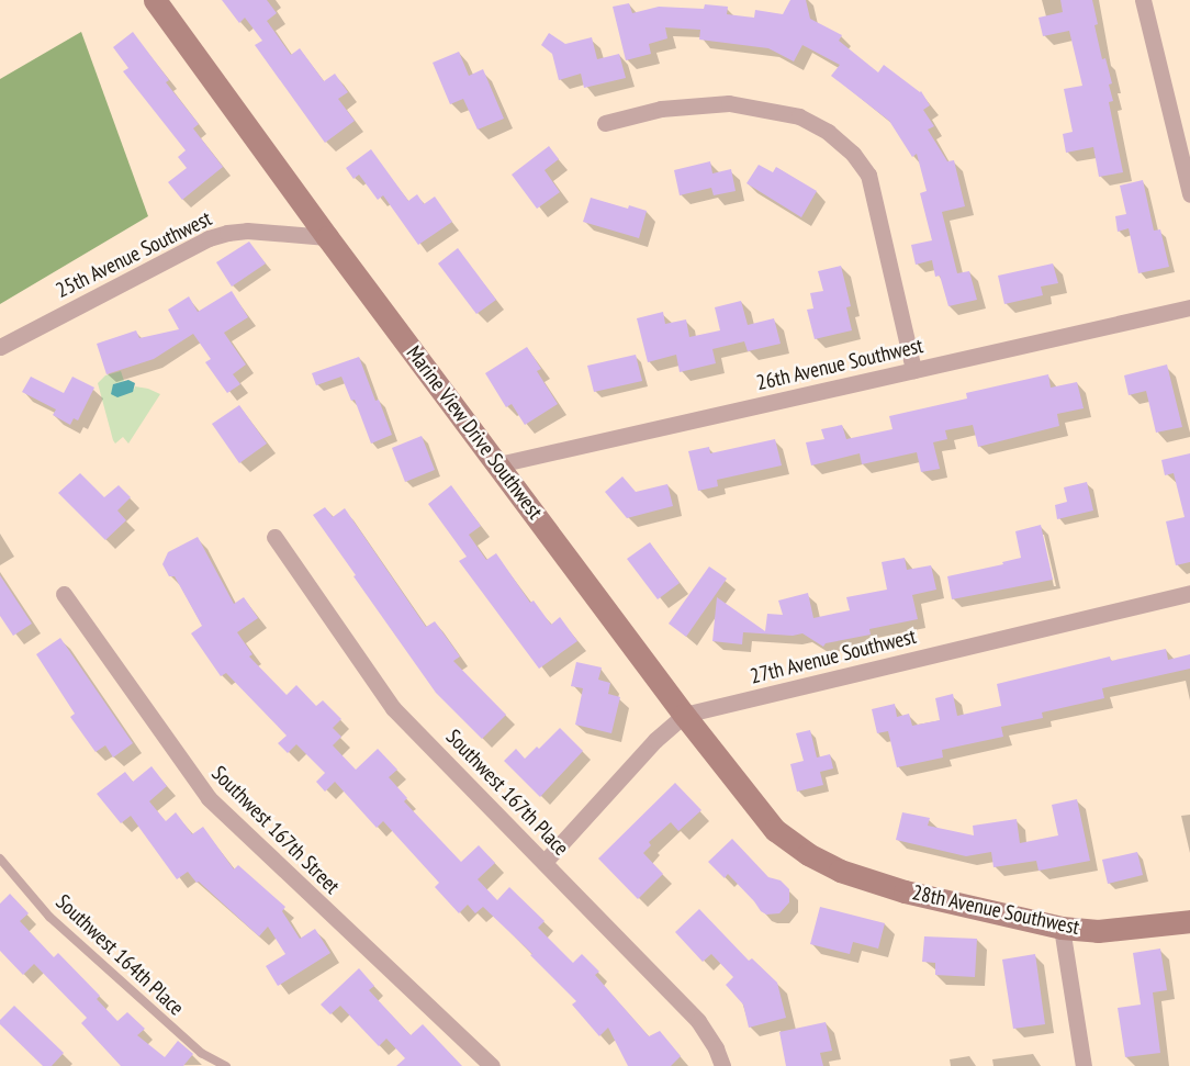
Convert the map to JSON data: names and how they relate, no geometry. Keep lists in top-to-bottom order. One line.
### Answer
{"streets":{"street":["25th Avenue Southwest","26th Avenue Southwest","Marine View Drive Southwest","27th Avenue Southwest","Southwest 167th Place","Southwest 167th Street","28th Avenue Southwest"],"lane":["Southwest 164th Place"]},"crossings":[["25th Avenue Southwest","Marine View Drive Southwest"],["26th Avenue Southwest","Marine View Drive Southwest"],["Marine View Drive Southwest","27th Avenue Southwest"],["Marine View Drive Southwest","28th Avenue Southwest"],["27th Avenue Southwest","Southwest 167th Place"]]}
